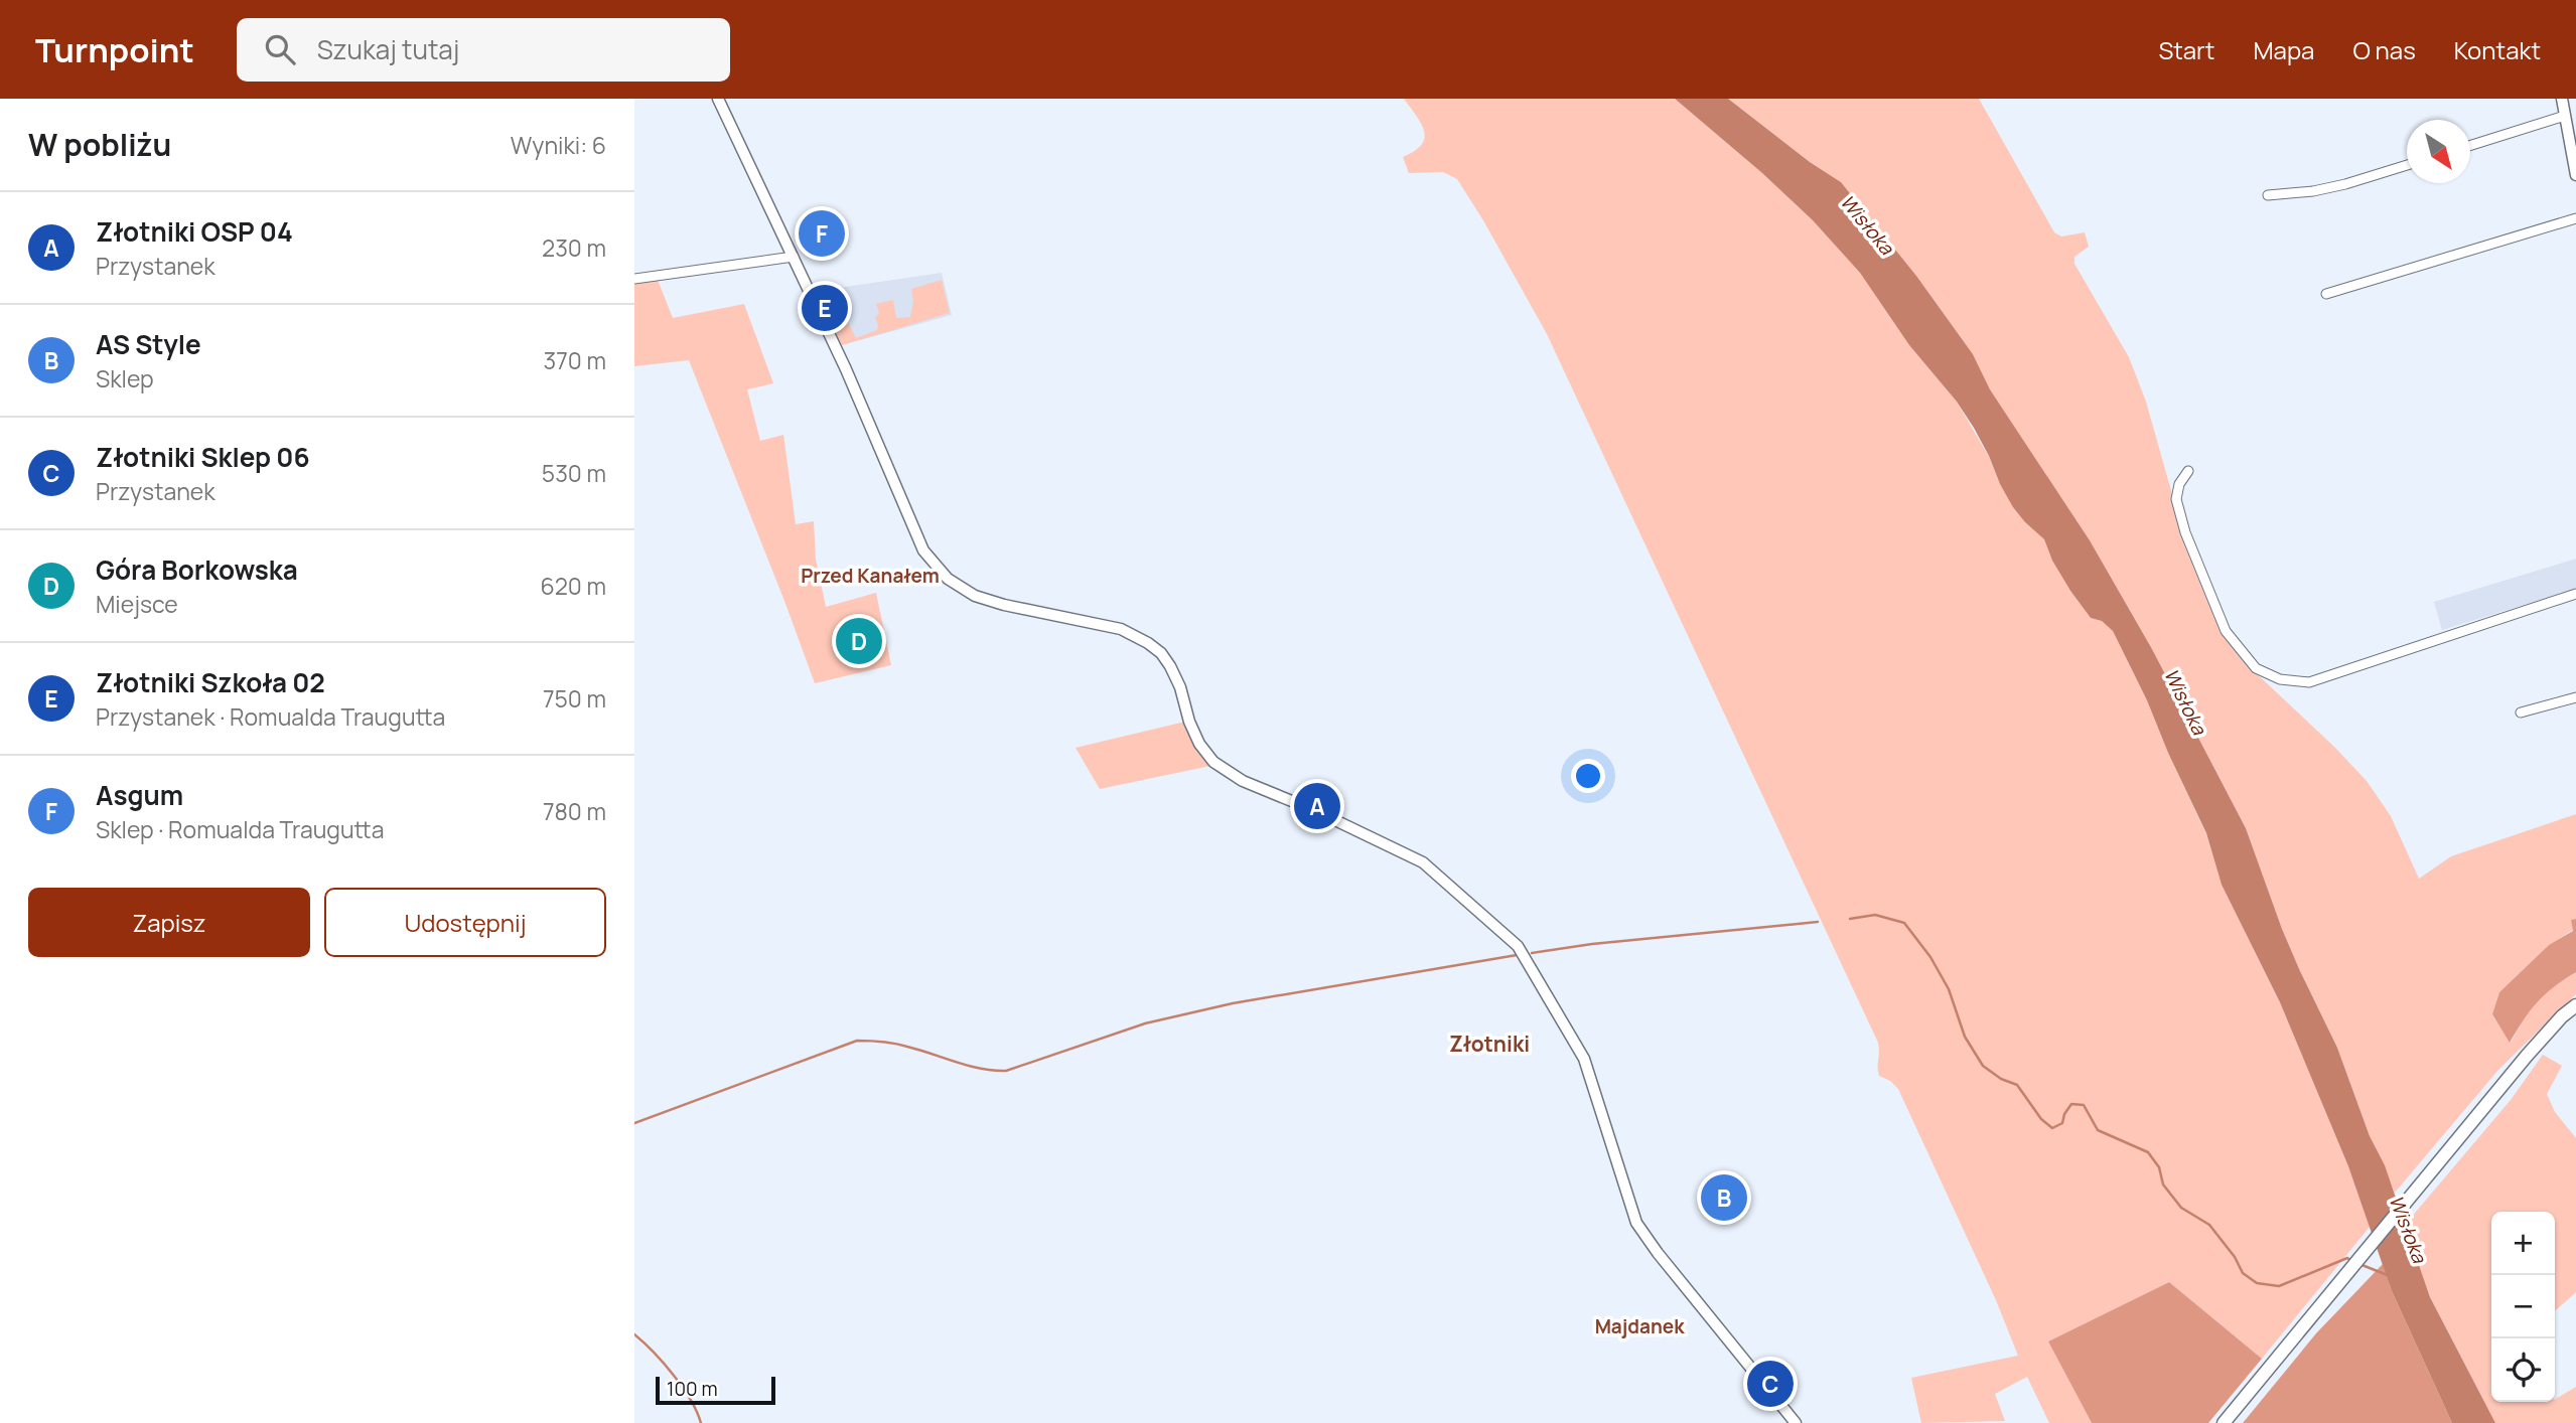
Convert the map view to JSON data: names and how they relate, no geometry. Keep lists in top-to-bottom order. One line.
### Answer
{"districts":["Przed Kanałem","Złotniki","Majdanek"],"water":["Wisłoka"],"scale_bar":"100 m","north":"bottom right","page":{"header":"Turnpoint","search":"Szukaj tutaj","nav":["Start","Mapa","O nas","Kontakt"],"heading":["W pobliżu","Wyniki: 6"],"list":[{"mark":"A","name":"Złotniki OSP 04","note":"Przystanek","value":"230 m"},{"mark":"B","name":"AS Style","note":"Sklep","value":"370 m"},{"mark":"C","name":"Złotniki Sklep 06","note":"Przystanek","value":"530 m"},{"mark":"D","name":"Góra Borkowska","note":"Miejsce","value":"620 m"},{"mark":"E","name":"Złotniki Szkoła 02","note":"Przystanek · Romualda Traugutta","value":"750 m"},{"mark":"F","name":"Asgum","note":"Sklep · Romualda Traugutta","value":"780 m"}],"pins":["F","E","D","A","B","C"],"buttons":["Zapisz","Udostępnij"],"map_buttons":["+","−"],"scale":"100 m"}}
